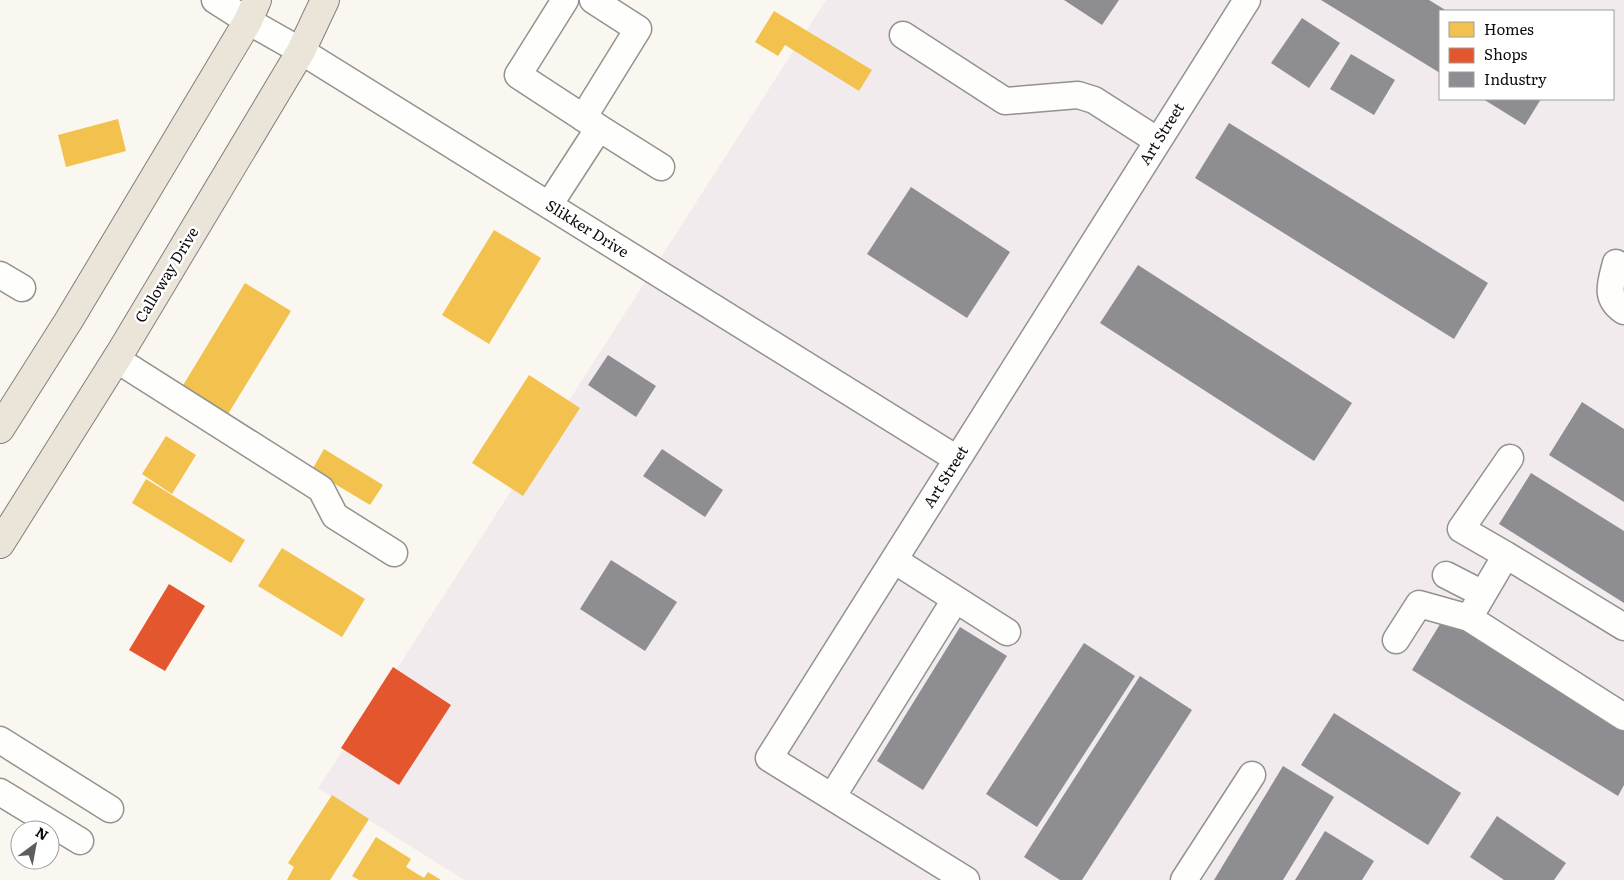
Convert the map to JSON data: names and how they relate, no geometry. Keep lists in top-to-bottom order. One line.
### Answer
{"streets":{"main road":["Calloway Drive"],"street":["Art Street","Slikker Drive"]},"crossings":[["Art Street","Slikker Drive"],["Slikker Drive","Calloway Drive"]],"legend":["Homes","Shops","Industry"],"north":"top right"}
